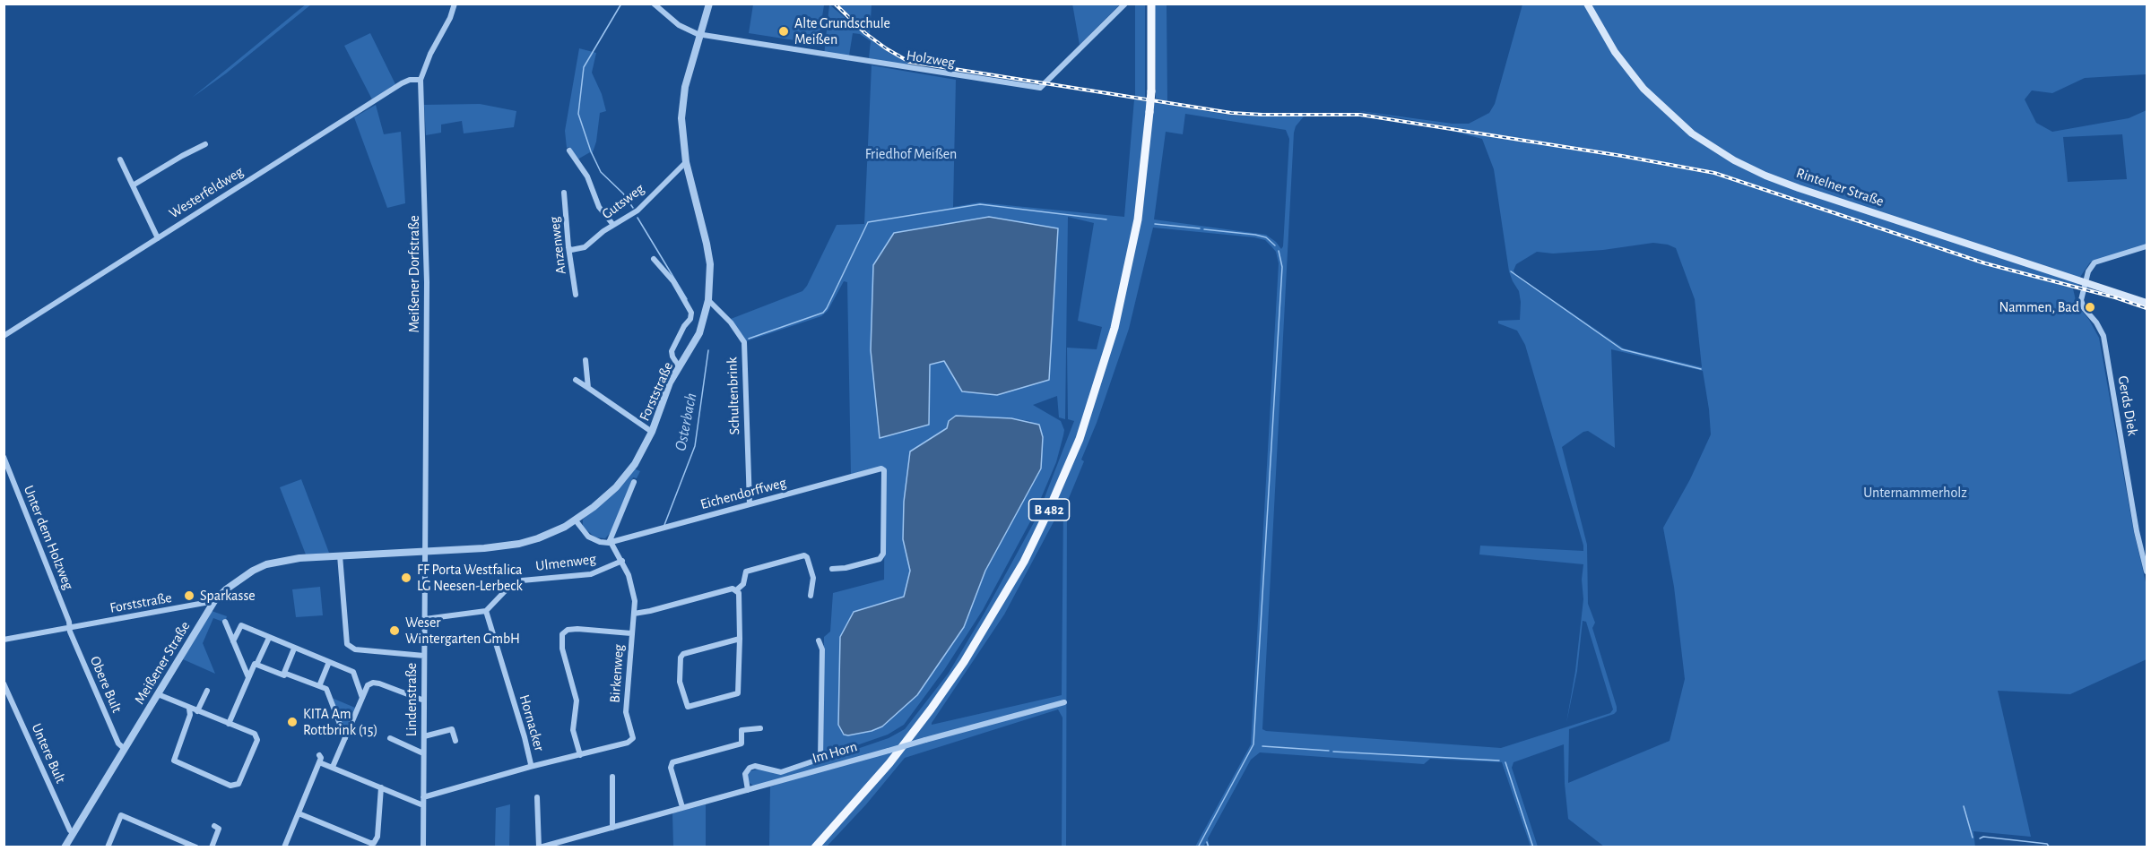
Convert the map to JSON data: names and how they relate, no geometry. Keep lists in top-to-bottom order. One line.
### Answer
{"streets":{"main road":["Rintelner Straße","B 482"],"street":["Holzweg","Westerfeldweg","Gutsweg","Anzenweg","Meißener Dorfstraße","Forststraße","Schultenbrink","Gerds Diek","Eichendorffweg","Unter dem Holzweg","Ulmenweg","Meißener Straße","Birkenweg","Obere Bult","Lindenstraße","Hornacker","Im Horn","Untere Bult"]},"crossings":[["Holzweg","Forststraße"],["Rintelner Straße","Gerds Diek"],["Westerfeldweg","Meißener Dorfstraße"],["Gutsweg","Anzenweg"],["Gutsweg","Forststraße"],["Meißener Dorfstraße","Forststraße"],["Meißener Dorfstraße","Lindenstraße"],["Forststraße","Schultenbrink"],["Forststraße","Unter dem Holzweg"],["Forststraße","Meißener Straße"],["Forststraße","Obere Bult"],["Forststraße","Lindenstraße"],["Schultenbrink","Eichendorffweg"],["Eichendorffweg","Birkenweg"],["Unter dem Holzweg","Obere Bult"],["Ulmenweg","Birkenweg"],["Ulmenweg","Hornacker"],["Meißener Straße","Obere Bult"],["Meißener Straße","Untere Bult"],["Birkenweg","Hornacker"],["Lindenstraße","Hornacker"]],"water":["Osterbach"],"parks":["Friedhof Meißen","Unternammerholz"],"places":["Alte Grundschule Meißen","Nammen, Bad","FF Porta Westfalica LG Neesen-Lerbeck","Sparkasse","Weser Wintergarten GmbH","KITA Am Rottbrink (15)"]}
